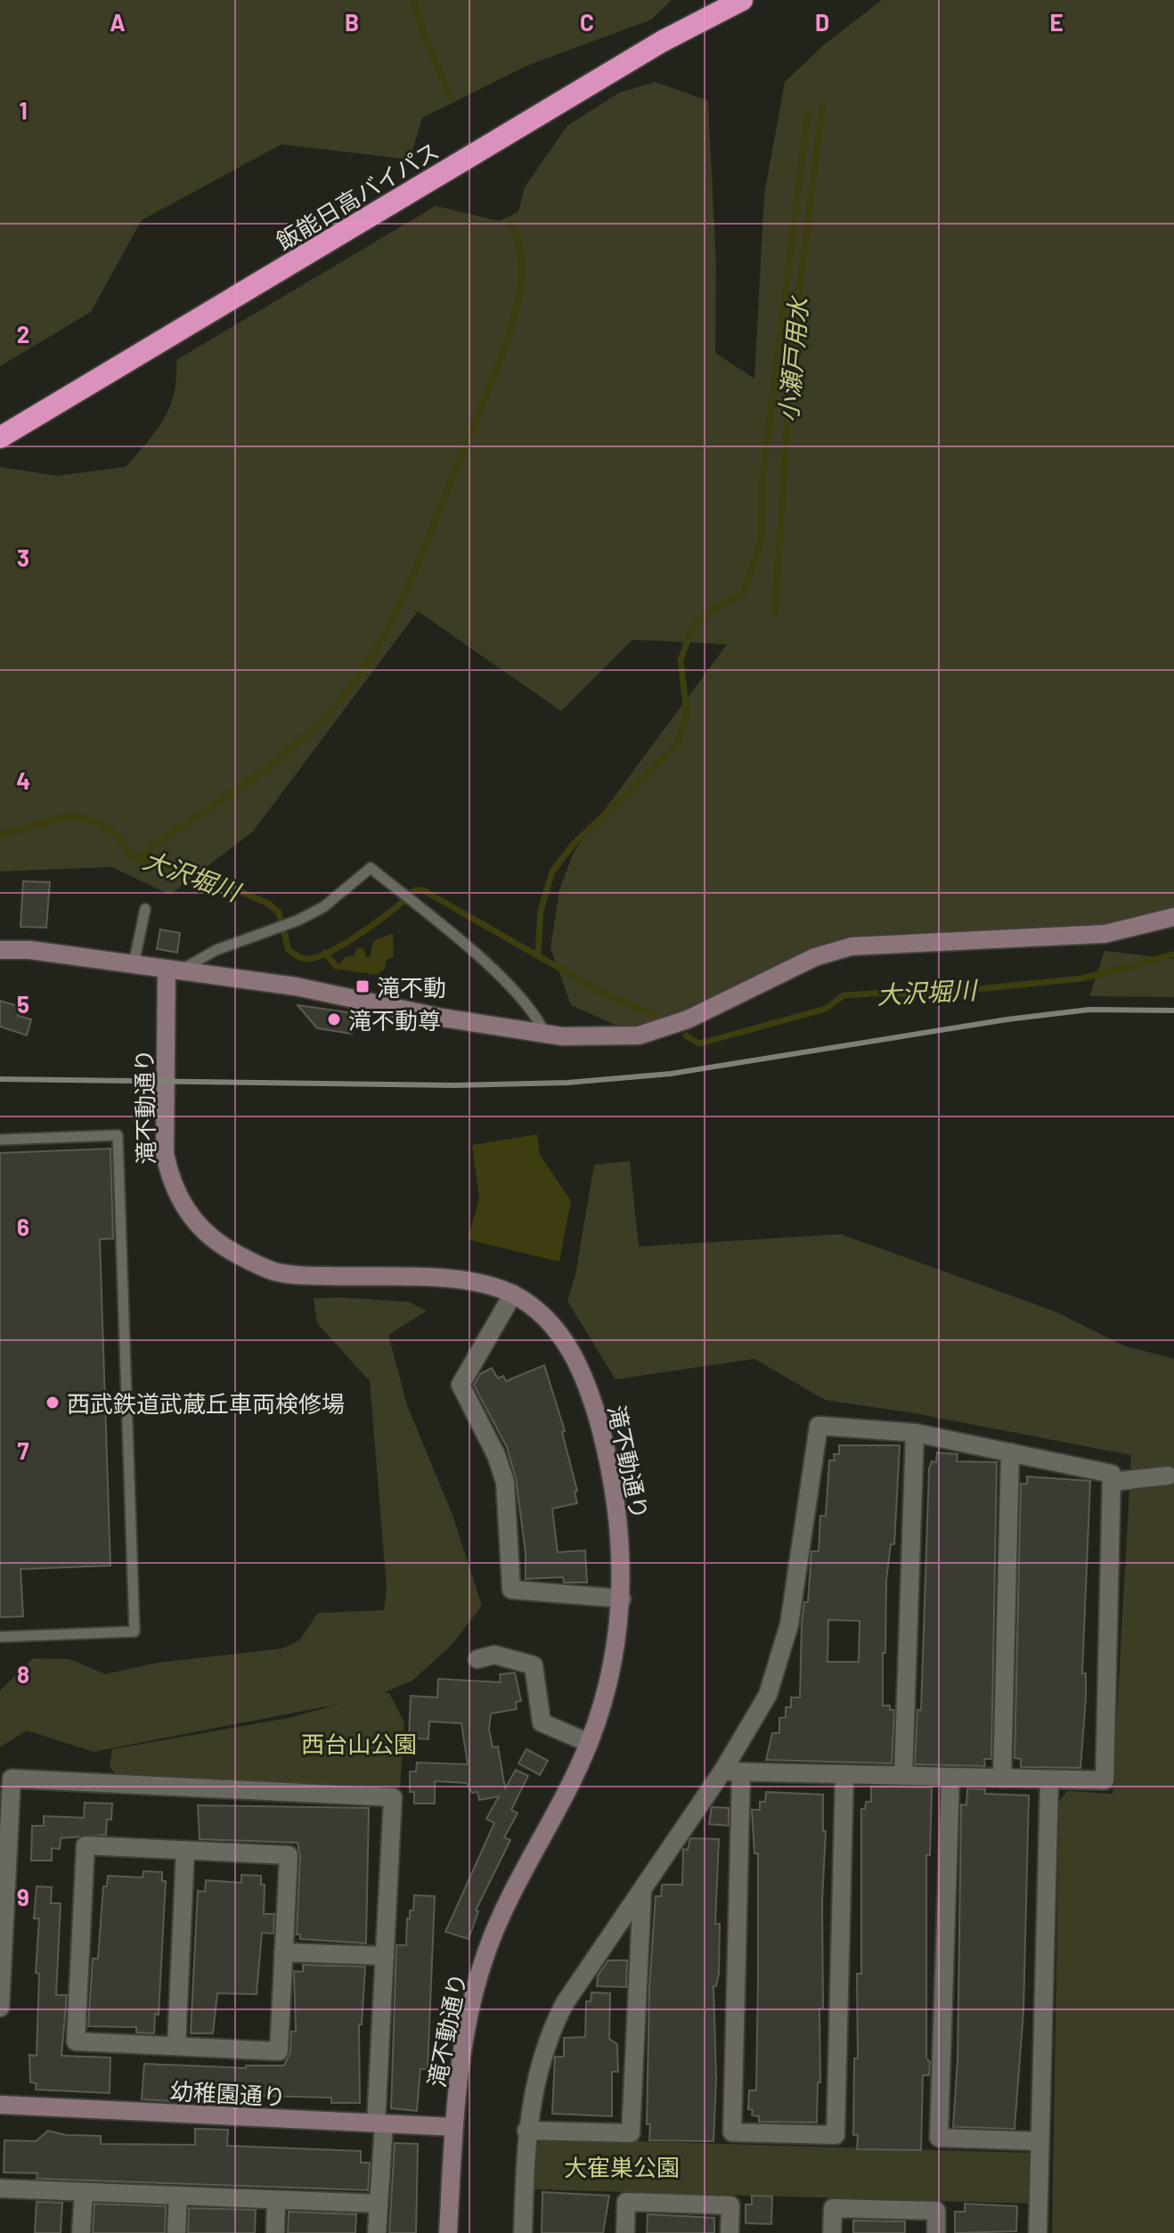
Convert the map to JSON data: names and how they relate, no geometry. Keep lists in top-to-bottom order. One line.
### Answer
{"streets":{"highway":["飯能日高バイパス"],"street":["滝不動通り","幼稚園通り"]},"crossings":[["滝不動通り","幼稚園通り"]],"water":["小瀬戸用水","大沢堀川"],"parks":["西台山公園","大寉巣公園"],"places":{"transit":["滝不動"],"other":["滝不動尊","西武鉄道武蔵丘車両検修場"]},"grid":{"columns":["A","B","C","D","E"],"rows":["1","2","3","4","5","6","7","8","9"]}}
